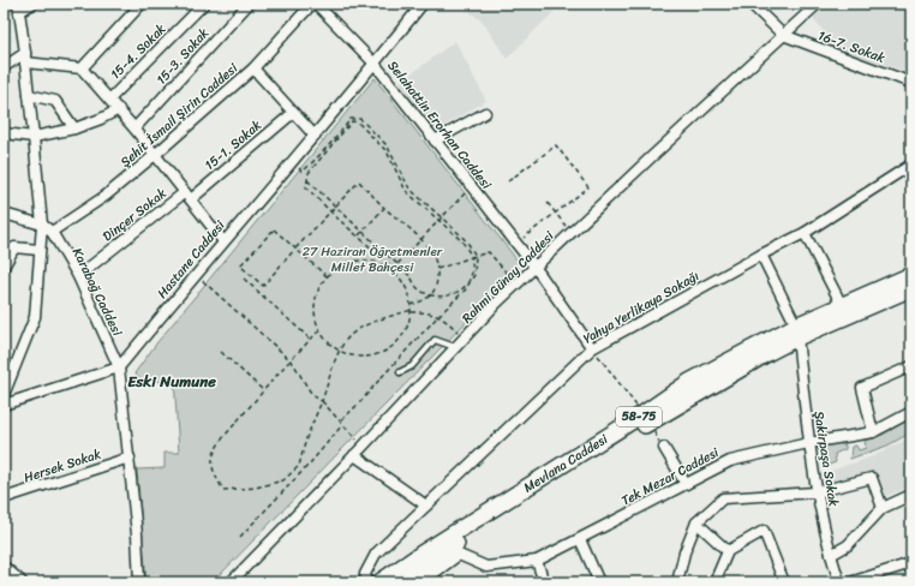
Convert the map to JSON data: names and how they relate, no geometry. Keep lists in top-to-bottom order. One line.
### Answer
{"streets":{"main road":["58-75","Mevlana Caddesi"],"street":["16-7. Sokak","15-4. Sokak","15-3. Sokak","Şehit İsmail Şirin Caddesi","Selahattin Erorhan Caddesi","15-1. Sokak","Dinçer Sokak","Hastane Caddesi","Rahmi Günay Caddesi","Karabağ Caddesi","Yahya Yerlikaya Sokağı","Şakirpaşa Sokak","Hersek Sokak","Tek Mezar Caddesi"]},"crossings":[["16-7. Sokak","Rahmi Günay Caddesi"],["Şehit İsmail Şirin Caddesi","Karabağ Caddesi"],["Selahattin Erorhan Caddesi","Hastane Caddesi"],["Selahattin Erorhan Caddesi","Rahmi Günay Caddesi"],["Selahattin Erorhan Caddesi","Yahya Yerlikaya Sokağı"],["15-1. Sokak","Dinçer Sokak"],["Dinçer Sokak","Karabağ Caddesi"],["Hastane Caddesi","Karabağ Caddesi"],["Yahya Yerlikaya Sokağı","Şakirpaşa Sokak"],["Şakirpaşa Sokak","Mevlana Caddesi"],["Şakirpaşa Sokak","Tek Mezar Caddesi"],["Mevlana Caddesi","Tek Mezar Caddesi"]],"districts":["Eski Numune"],"parks":["27 Haziran Öğretmenler Millet Bahçesi"]}
